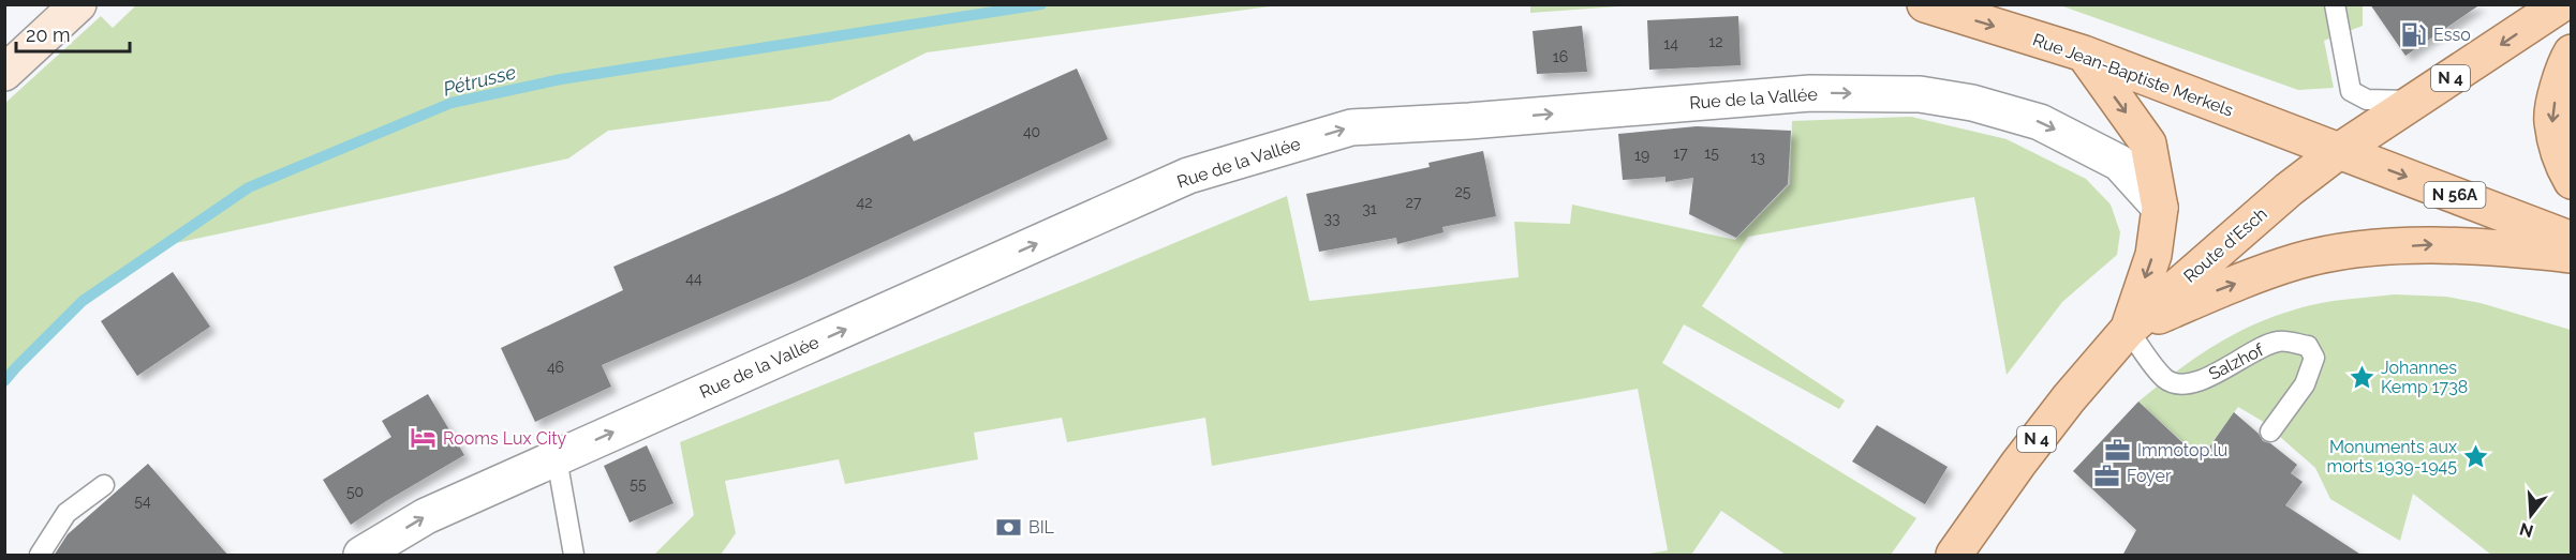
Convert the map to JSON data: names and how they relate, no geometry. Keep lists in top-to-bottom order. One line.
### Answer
{"streets":{"main road":["Rue Jean-Baptiste Merkels","N 4","N 56A","Route d'Esch"],"street":["Rue de la Vallée"],"lane":["Salzhof"]},"crossings":[["Rue Jean-Baptiste Merkels","N 56A"],["Rue Jean-Baptiste Merkels","Route d'Esch"],["N 4","Route d'Esch"],["N 4","Salzhof"],["N 56A","Route d'Esch"],["Route d'Esch","Salzhof"]],"one_way":["Rue Jean-Baptiste Merkels","Rue de la Vallée"],"water":["Pétrusse"],"places":{"fuel station":["Esso"],"place":["Johannes Kemp 1738","Monuments aux morts 1939-1945"],"hotel":["Rooms Lux City"],"office":["Immotop.lu","Foyer"],"bank":["BIL"]},"house_numbers":["12","14","16","40","17","15","19","13","25","42","27","31","33","44","46","55","50","54"],"scale_bar":"20 m","north":"bottom"}
